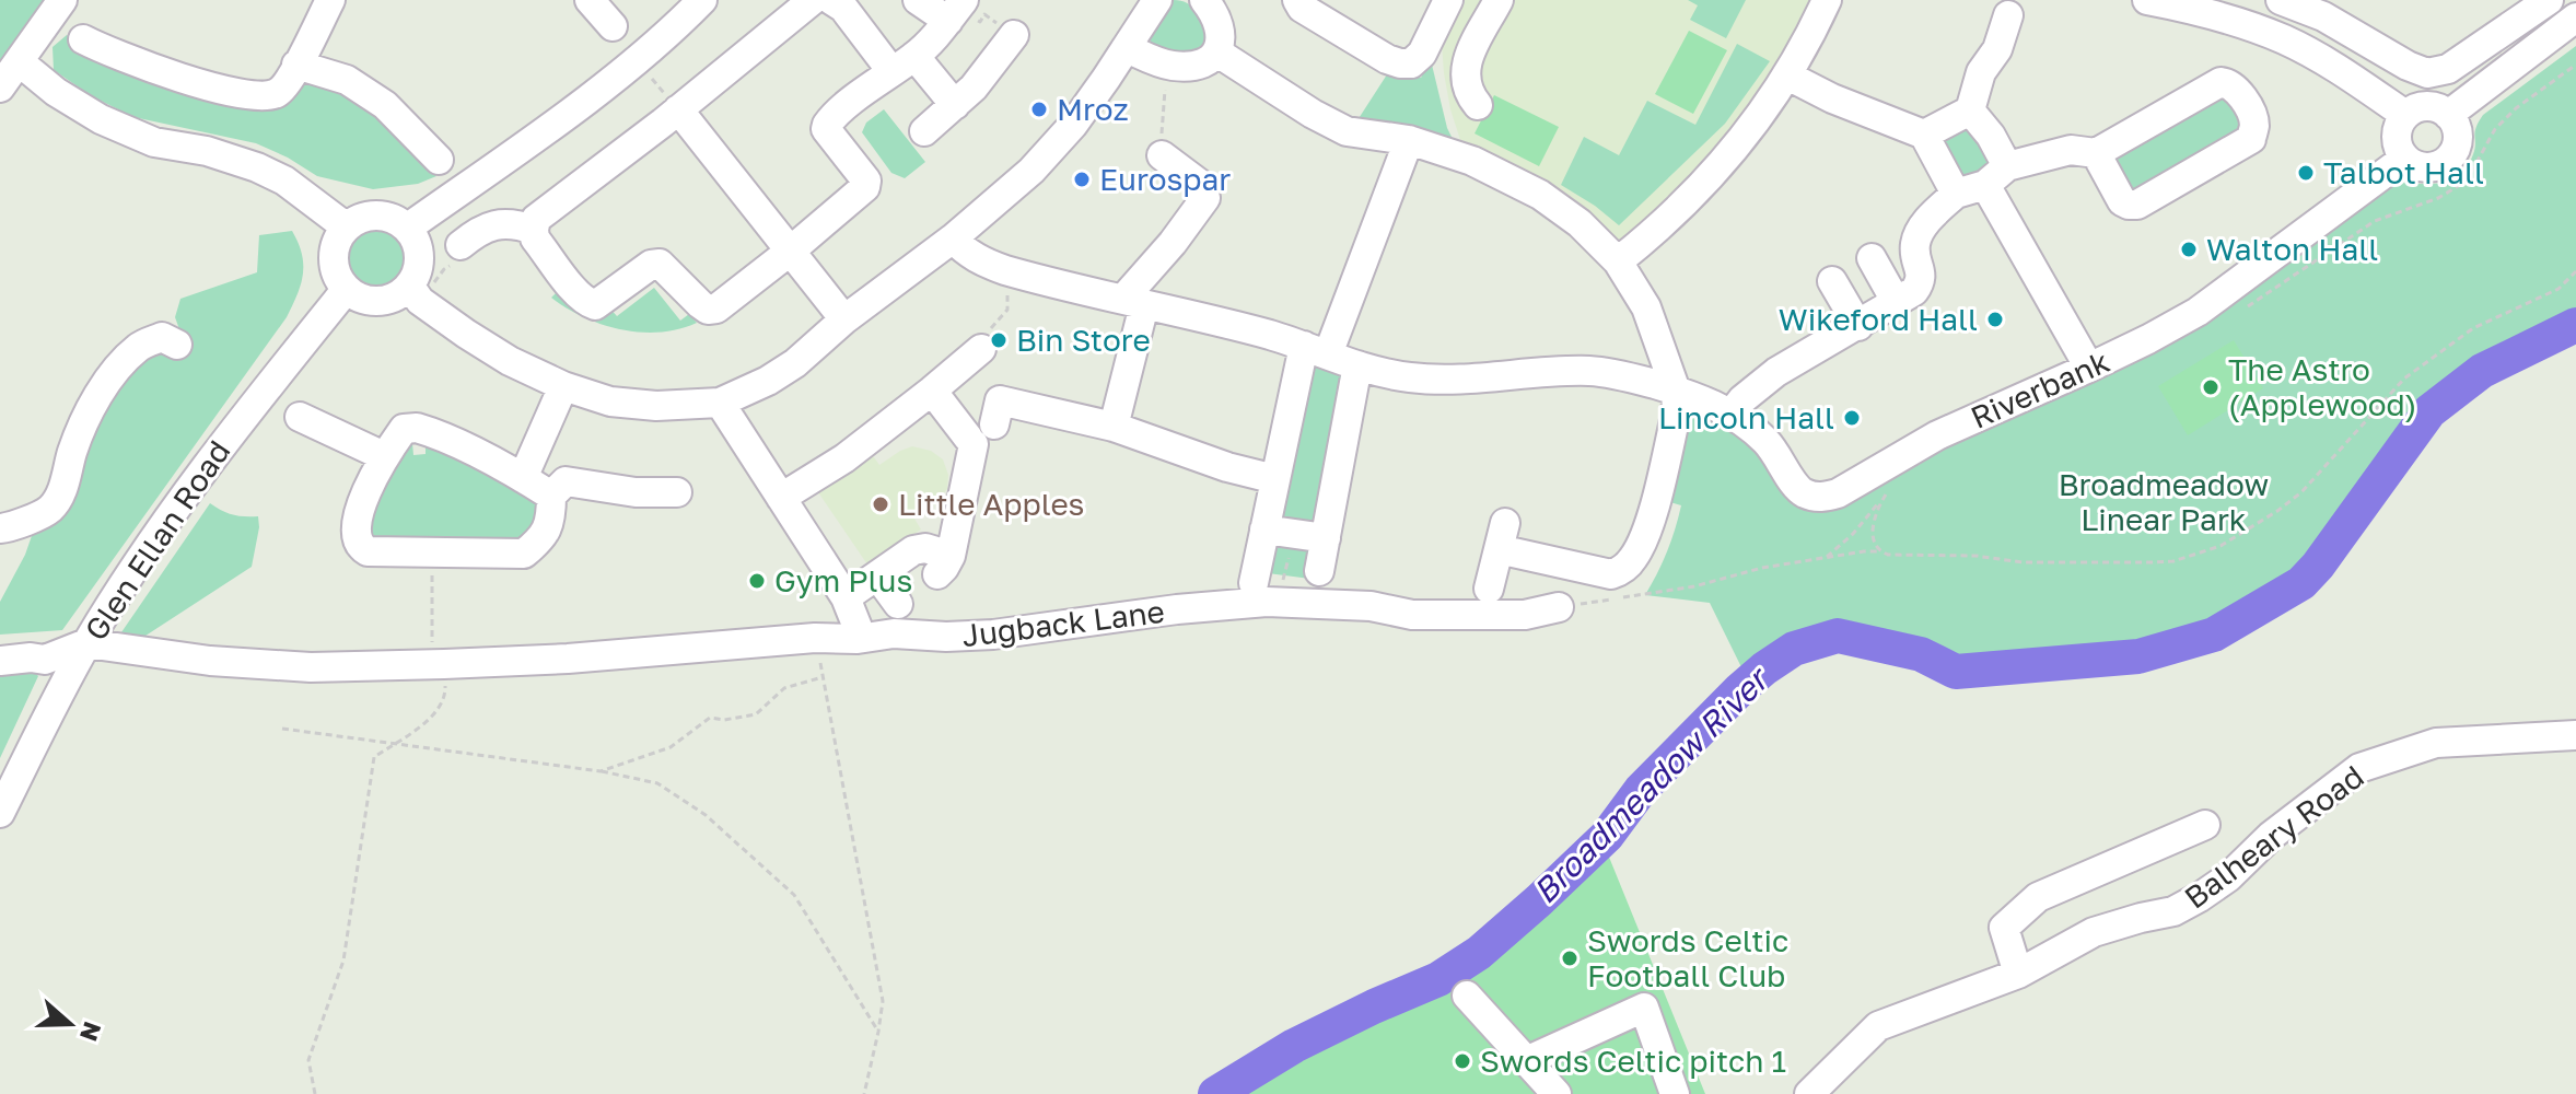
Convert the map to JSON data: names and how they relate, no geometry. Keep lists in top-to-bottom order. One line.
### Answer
{"streets":{"street":["Riverbank","Glen Ellan Road","Jugback Lane","Balheary Road"]},"crossings":[["Glen Ellan Road","Jugback Lane"]],"water":["Broadmeadow River"],"parks":["Broadmeadow Linear Park"],"places":["Mroz","Talbot Hall","Eurospar","Walton Hall","Wikeford Hall","Bin Store","The Astro (Applewood)","Lincoln Hall","Little Apples","Gym Plus","Swords Celtic Football Club","Swords Celtic pitch 1"],"north":"right"}
